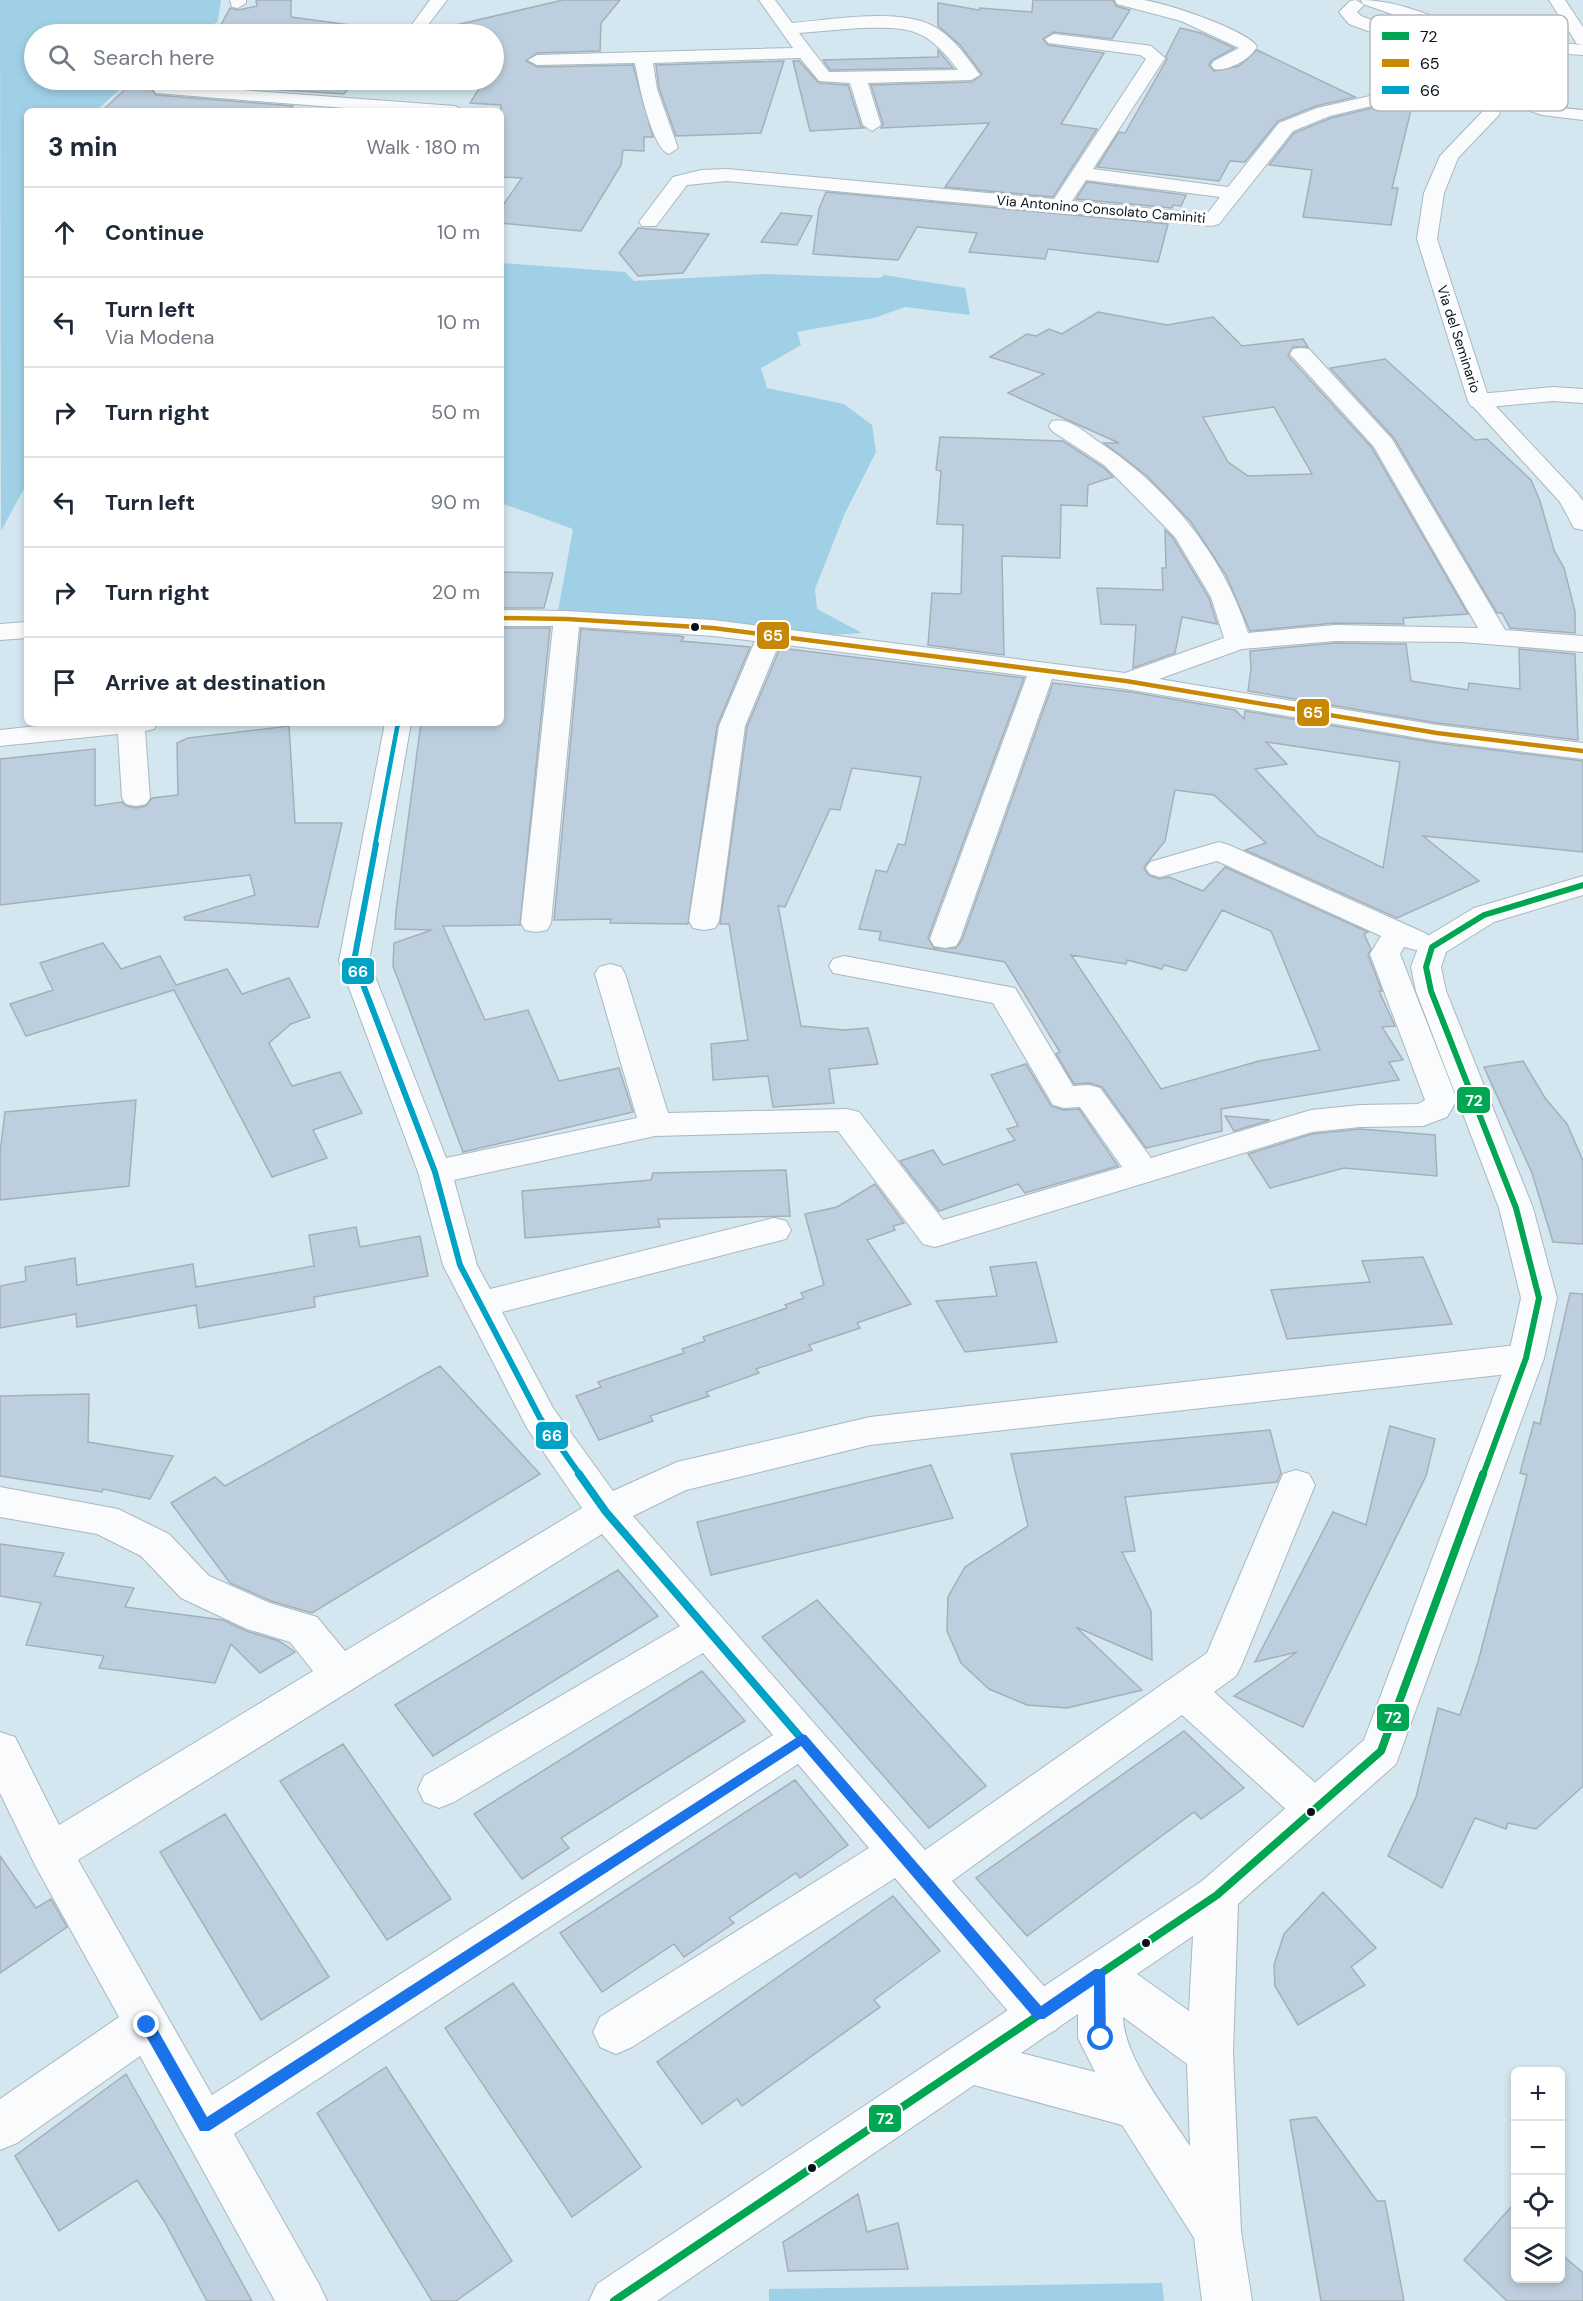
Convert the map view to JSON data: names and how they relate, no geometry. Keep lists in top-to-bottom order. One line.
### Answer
{"streets":{"street":["Via Antonino Consolato Caminiti","Via del Seminario"]},"lines":["transit line 65","transit line 66","transit line 72"],"legend":["72","65","66"],"page":{"search":"Search here","heading":["3 min","Walk · 180 m"],"list":[["Continue","10 m"],["Turn left","Via Modena","10 m"],["Turn right","50 m"],["Turn left","90 m"],["Turn right","20 m"],"Arrive at destination"],"map_buttons":["+","−"]}}
